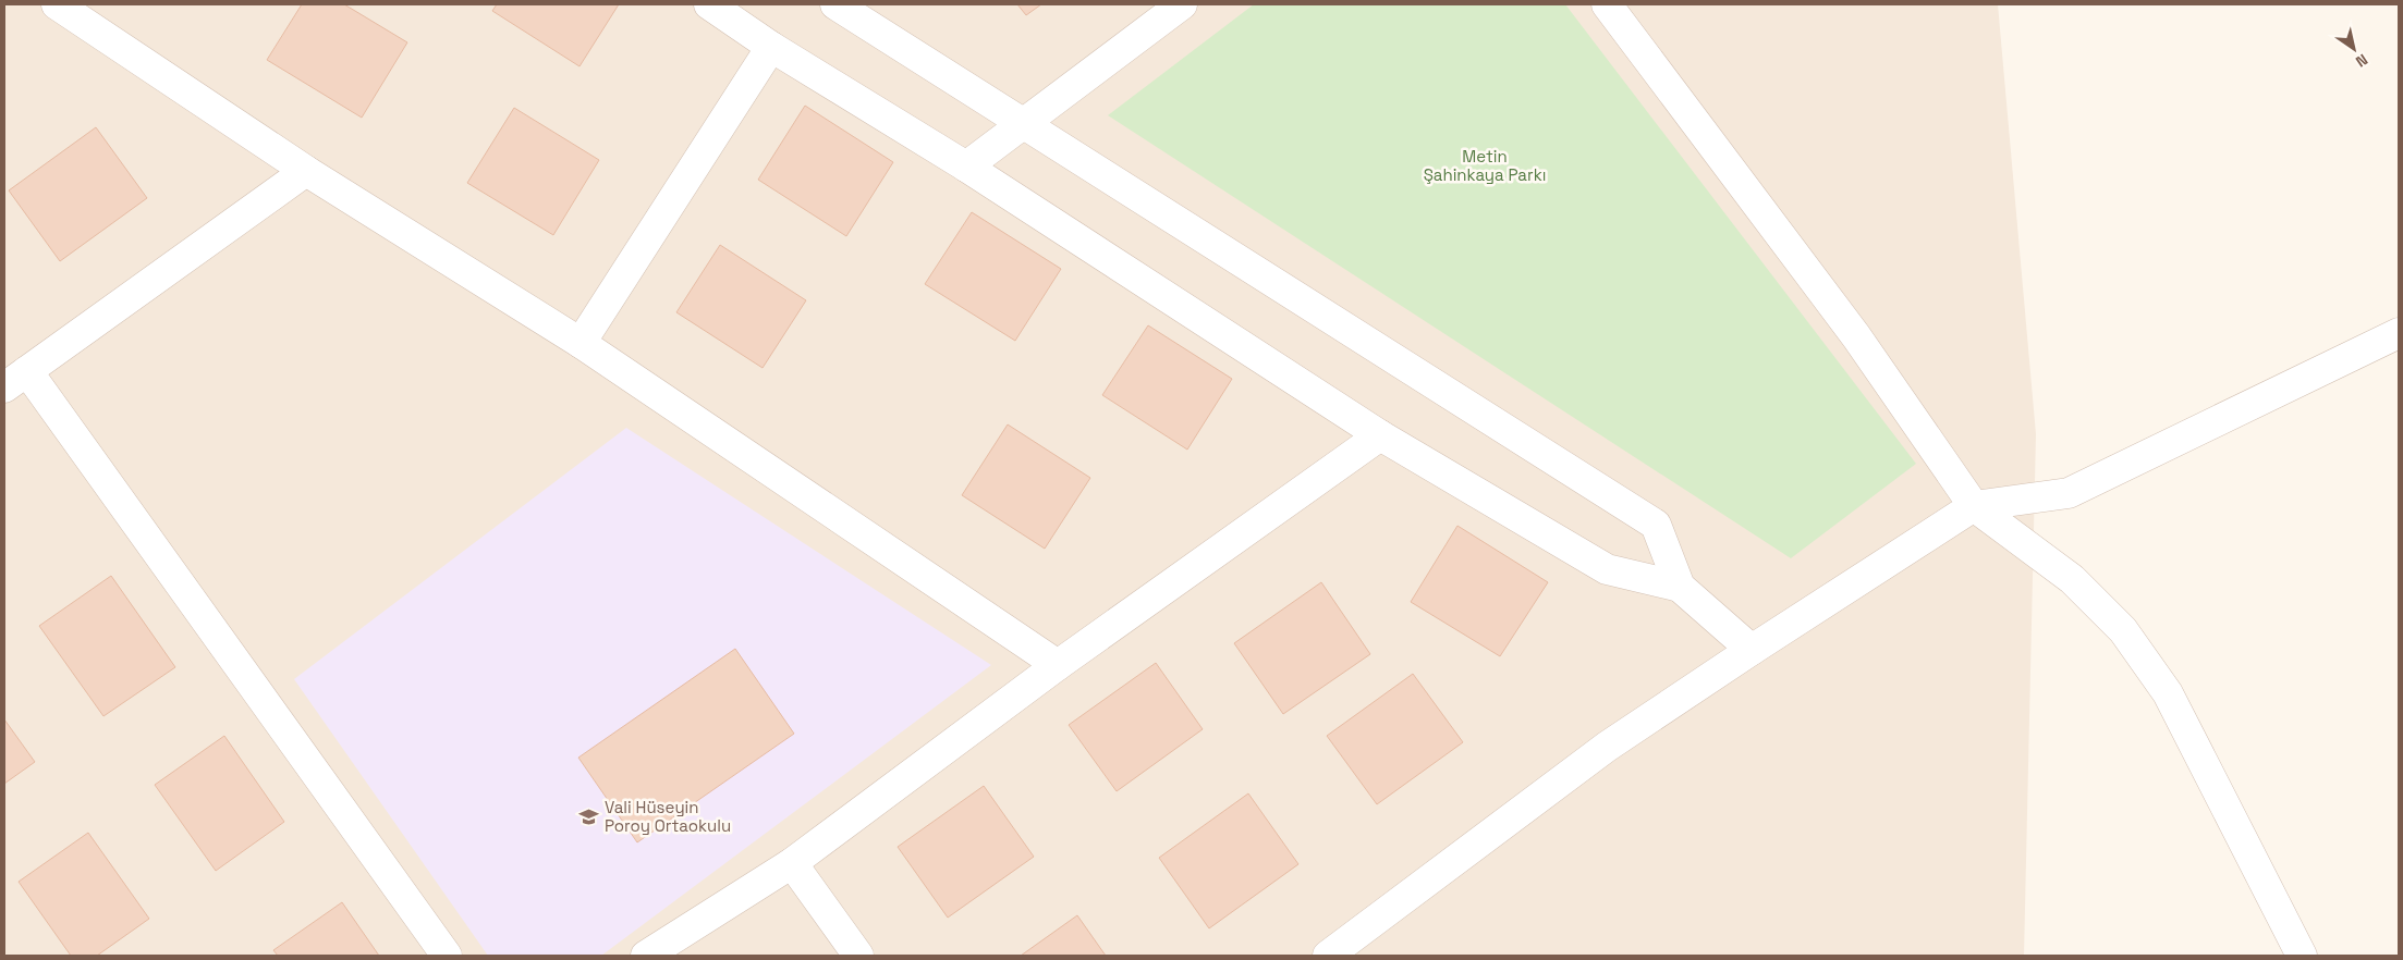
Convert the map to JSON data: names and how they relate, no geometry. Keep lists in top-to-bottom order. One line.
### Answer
{"parks":["Metin Şahinkaya Parkı"],"places":{"school or university":["Vali Hüseyin Poroy Ortaokulu"]},"north":"bottom right"}
